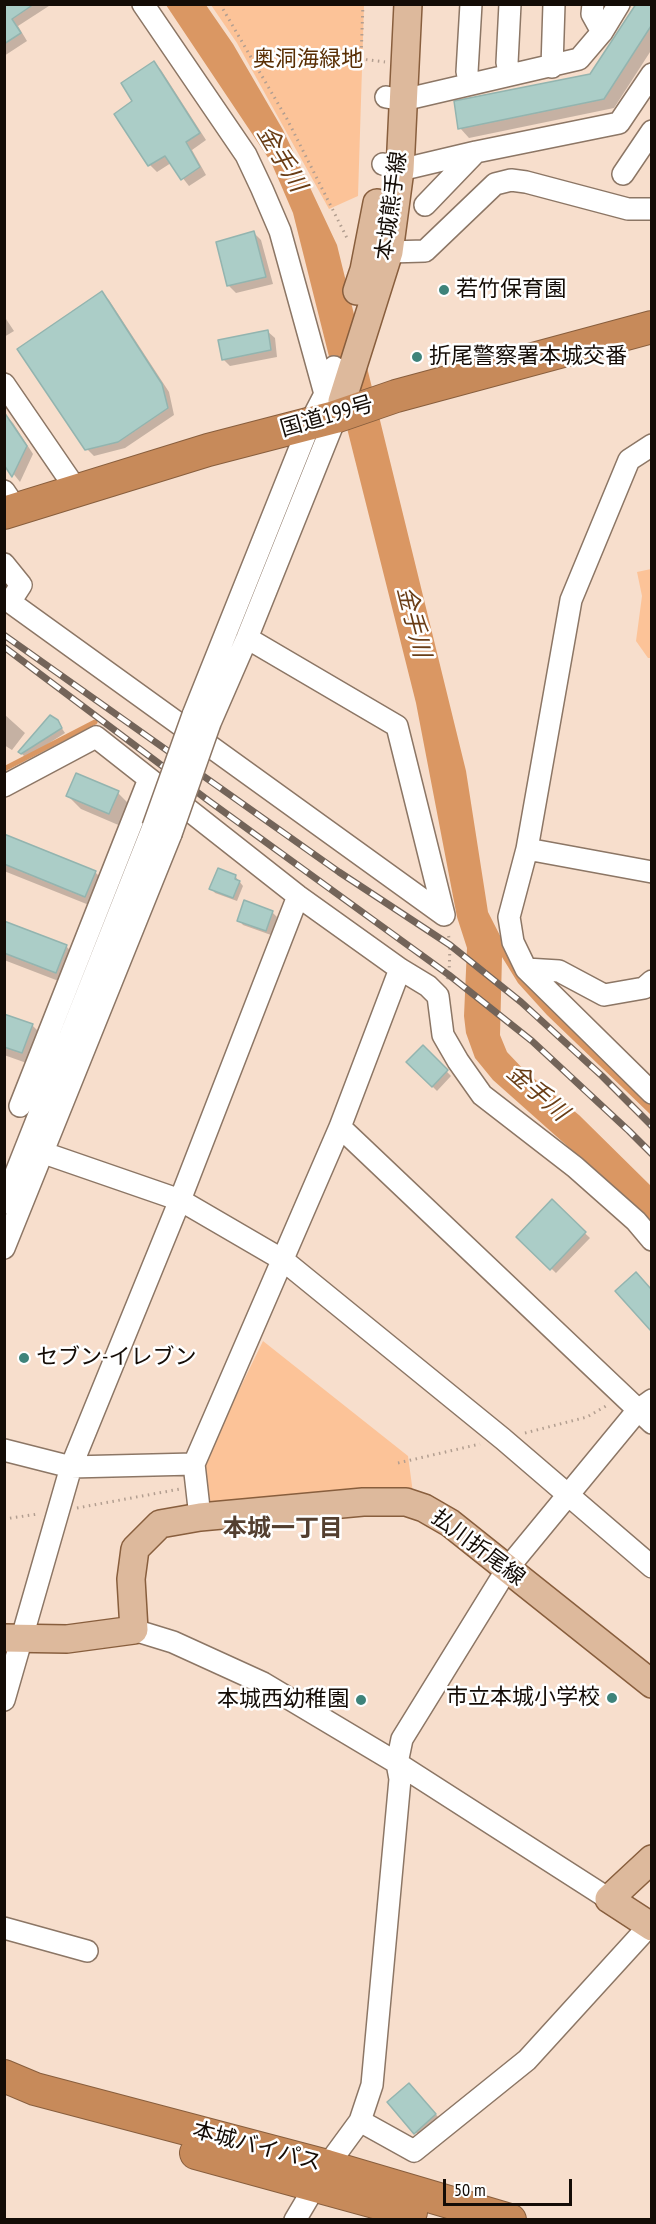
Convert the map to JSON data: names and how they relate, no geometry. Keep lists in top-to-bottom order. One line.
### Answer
{"streets":{"highway":["国道199号","本城バイパス"],"main road":["本城熊手線","払川折尾線"]},"crossings":[["本城熊手線","国道199号"]],"districts":["本城一丁目"],"water":["金手川"],"parks":["奥洞海緑地"],"places":["若竹保育園","折尾警察署本城交番","セブン-イレブン","市立本城小学校","本城西幼稚園"],"scale_bar":"50 m"}
